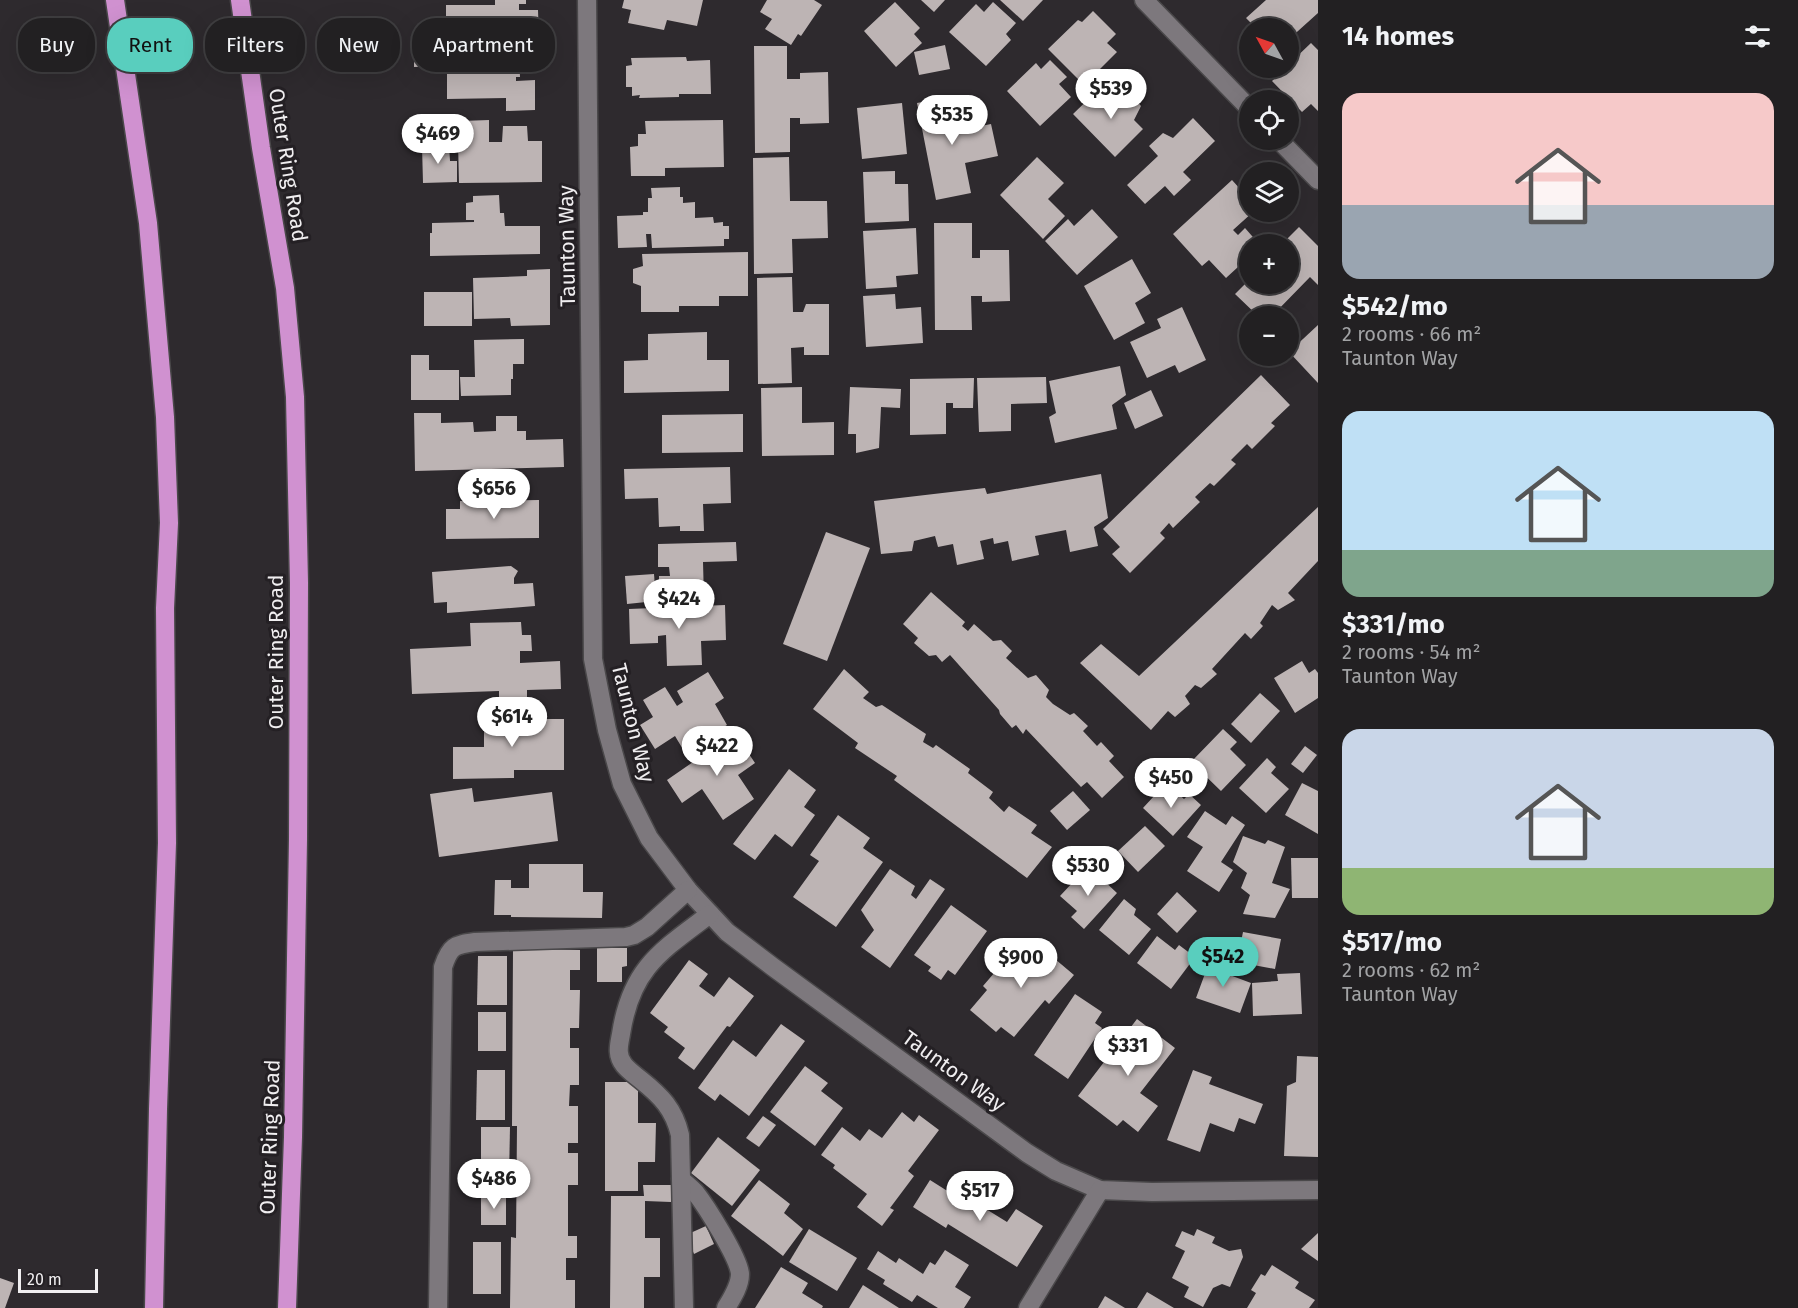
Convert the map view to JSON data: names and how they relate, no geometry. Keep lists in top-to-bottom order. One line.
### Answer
{"streets":{"highway":["Outer Ring Road"],"street":["Taunton Way"]},"scale_bar":"20 m","north":"top left","page":{"heading":"14 homes","map_buttons":["+","−"],"chip":["Buy","Rent","Filters","New","Apartment"],"price":["$539","$535","$469","$656","$424","$614","$422","$450","$530","$542","$900","$331","$486","$517"],"list":[{"name":"$542/mo","note":"2 rooms · 66 m² · Taunton Way"},{"name":"$331/mo","note":"2 rooms · 54 m² · Taunton Way"},{"name":"$517/mo","note":"2 rooms · 62 m² · Taunton Way"}],"scale":"20 m"}}
